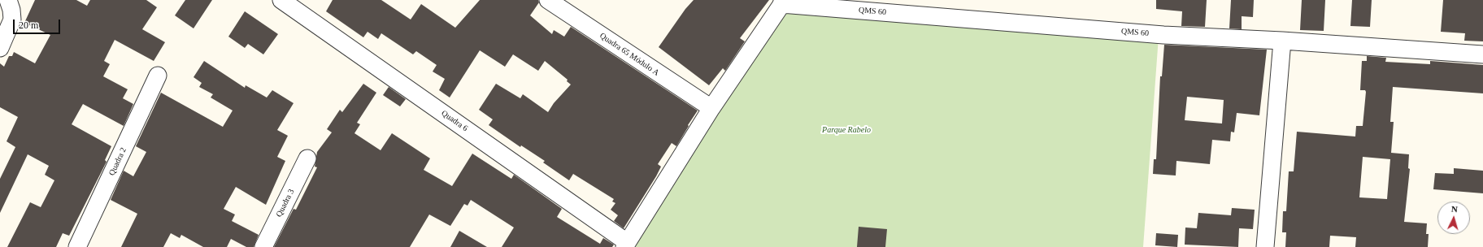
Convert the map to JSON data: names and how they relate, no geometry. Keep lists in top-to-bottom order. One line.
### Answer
{"streets":{"street":["QMS 60","Quadra 65 Módulo A","Quadra 6","Quadra 2","Quadra 3"]},"parks":["Parque Rabelo"],"scale_bar":"20 m","north":"top"}
